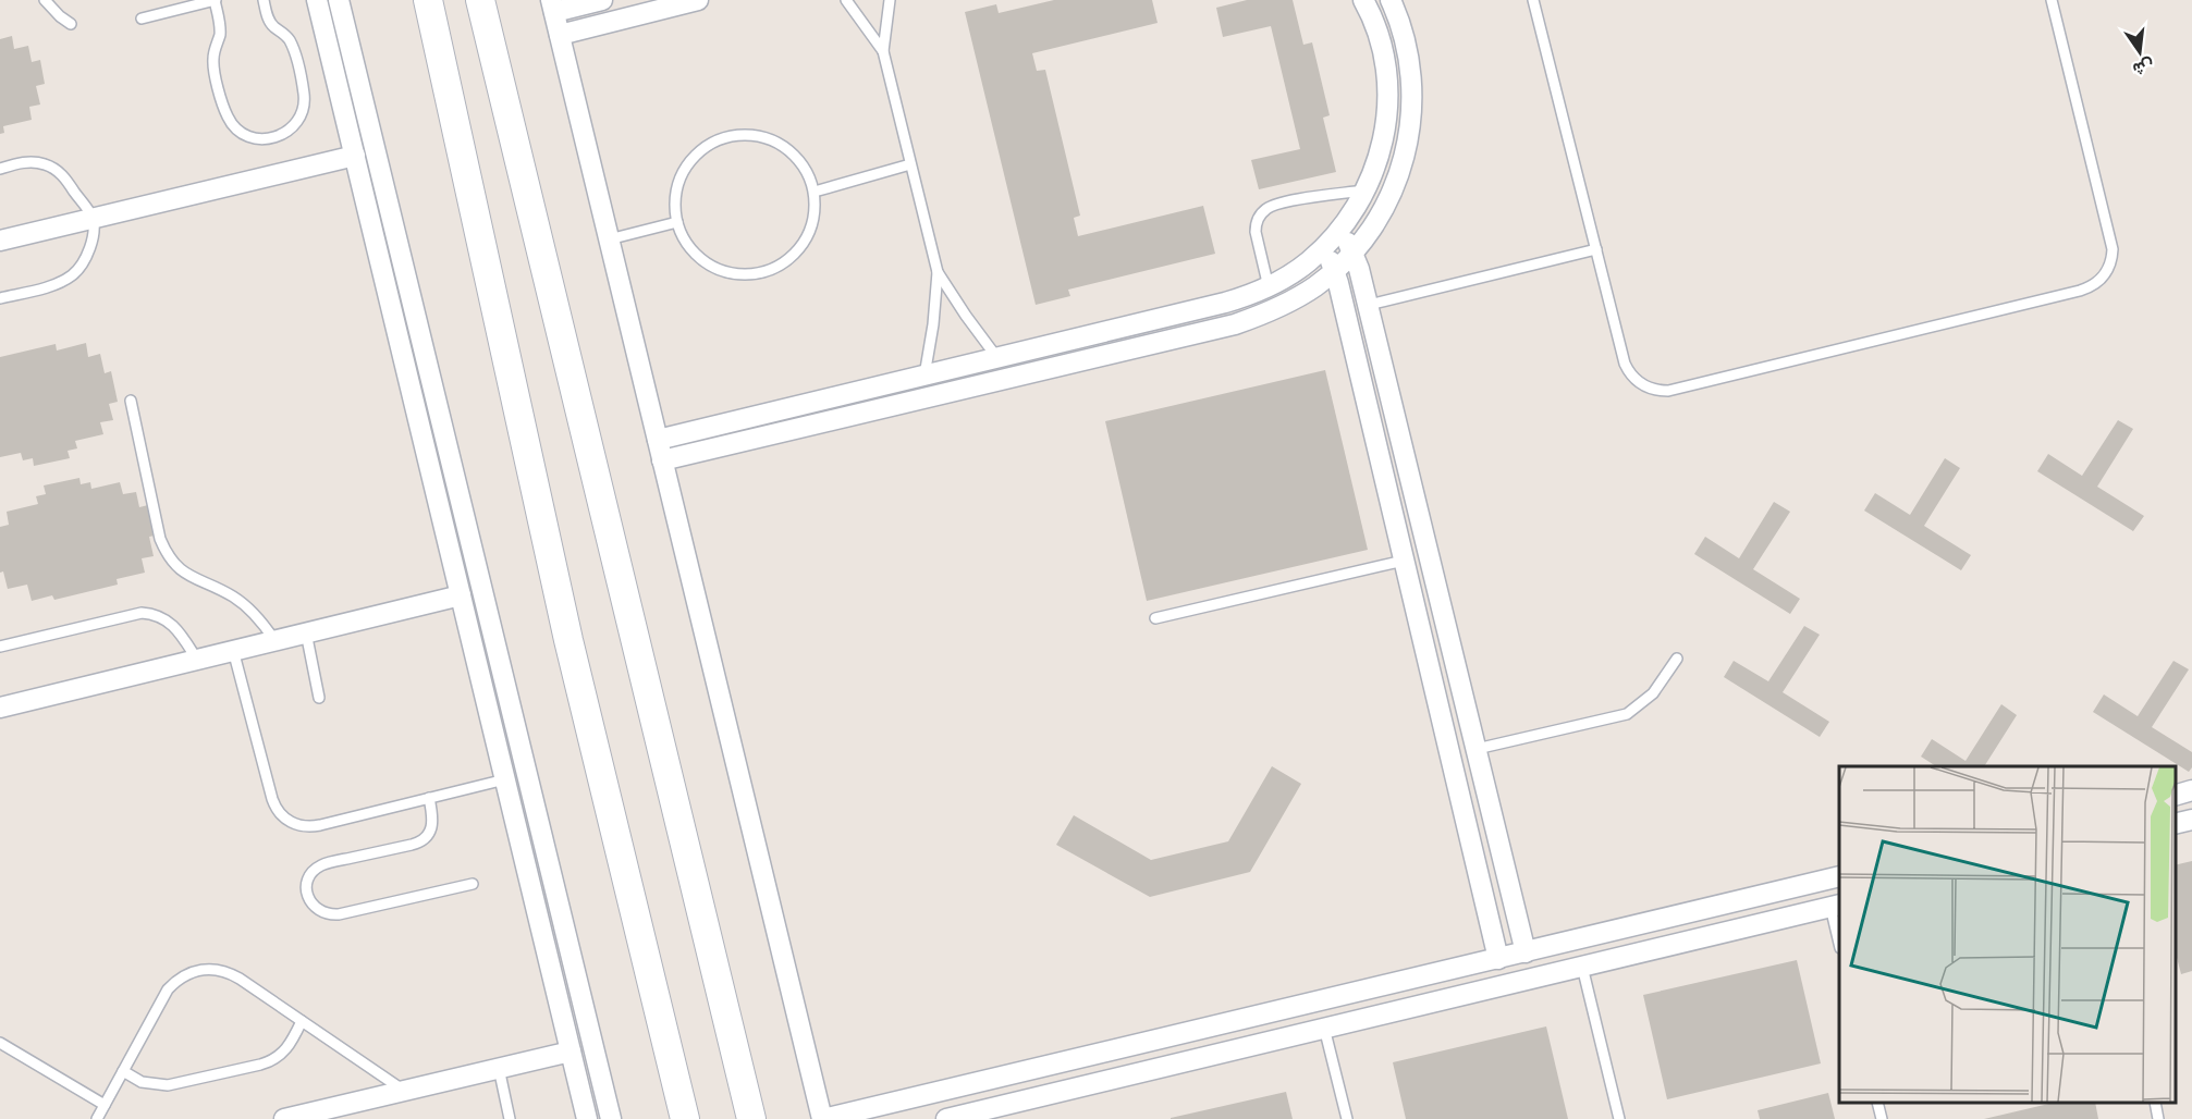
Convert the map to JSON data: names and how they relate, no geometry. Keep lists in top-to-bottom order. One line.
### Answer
{"north":"bottom"}
